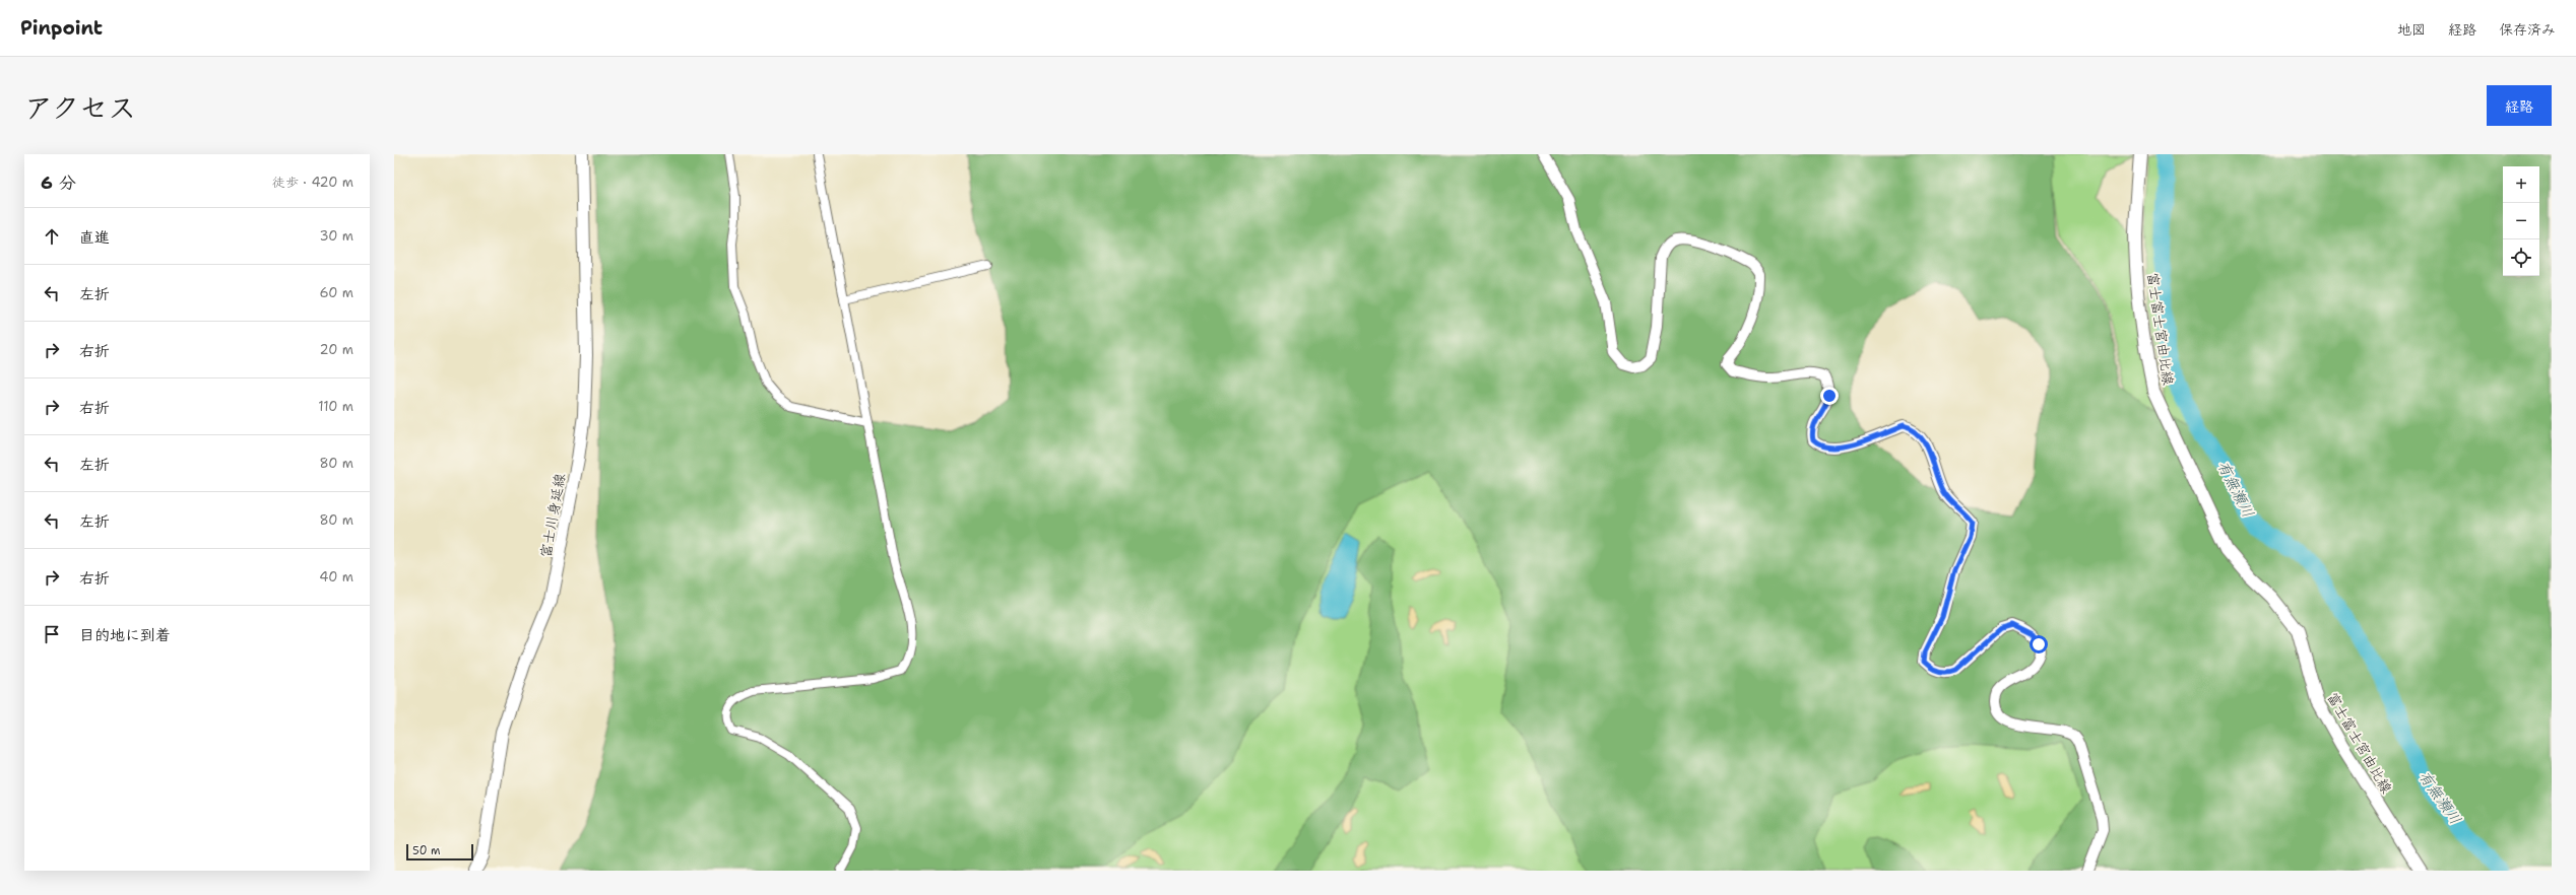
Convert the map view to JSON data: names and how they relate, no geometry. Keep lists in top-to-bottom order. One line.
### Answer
{"streets":{"main road":["富士富士宮由比線","富士川身延線"]},"water":["有無瀬川"],"scale_bar":"50 m","page":{"header":"Pinpoint","nav":["地図","経路","保存済み"],"title":"アクセス","buttons":"経路","heading":["6 分","徒歩 · 420 m"],"map_buttons":["+","−"],"list":[["直進","30 m"],["左折","60 m"],["右折","20 m"],["右折","110 m"],["左折","80 m"],["左折","80 m"],["右折","40 m"],"目的地に到着"],"scale":"50 m"}}
